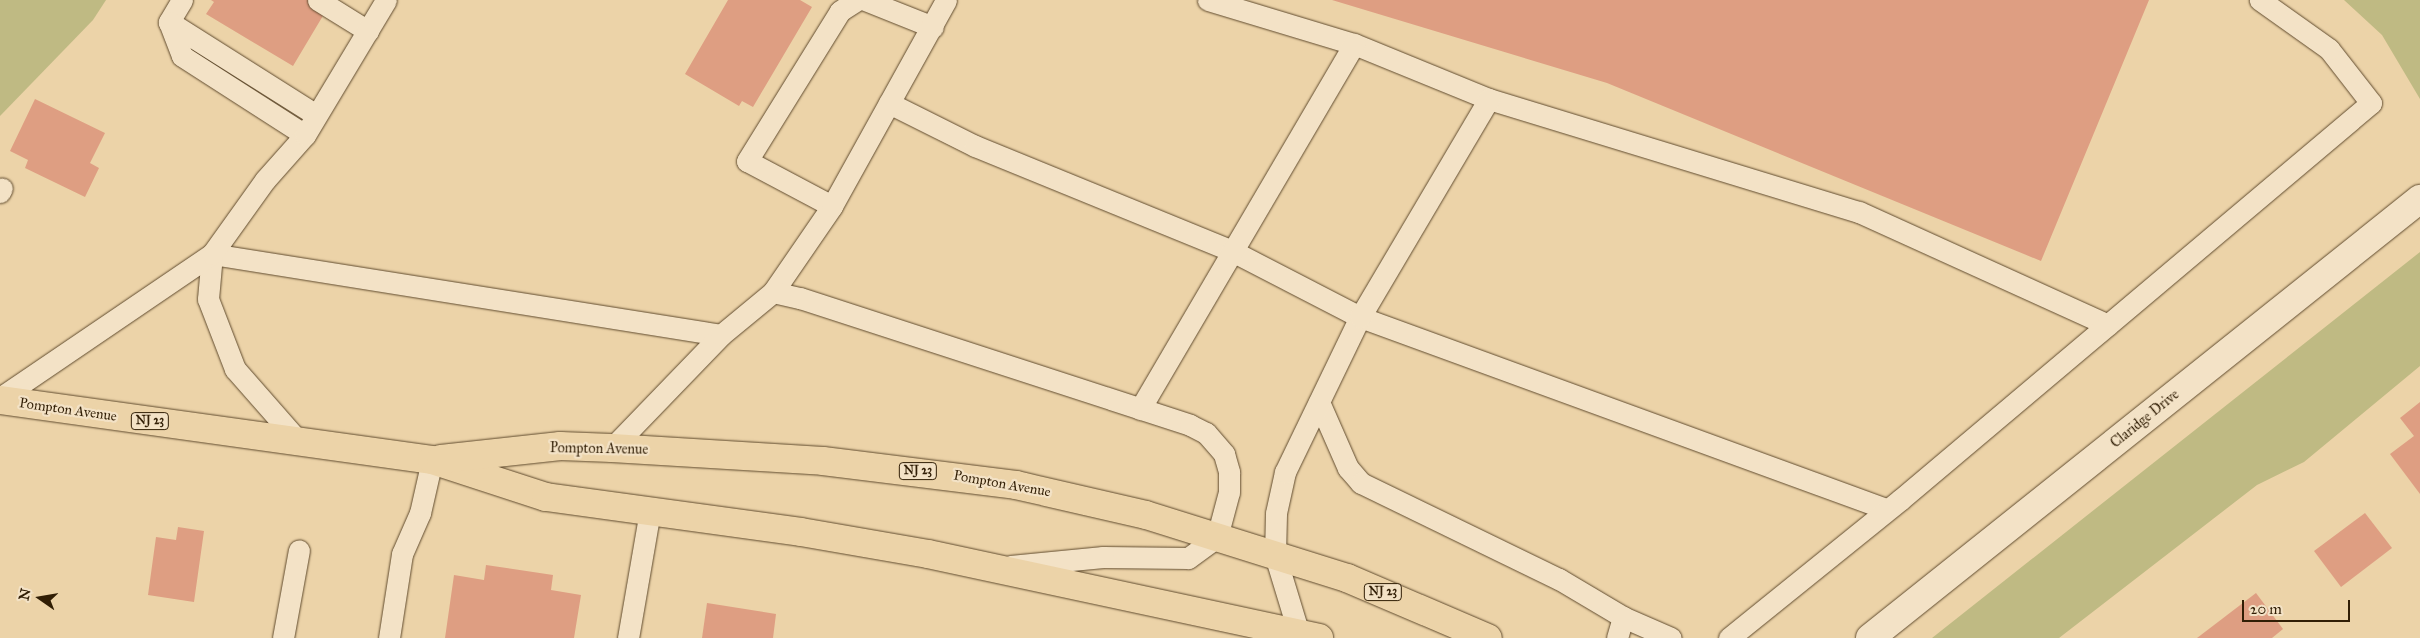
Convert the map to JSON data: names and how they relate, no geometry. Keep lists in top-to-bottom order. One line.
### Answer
{"streets":{"main road":["Pompton Avenue","NJ 23"],"street":["Claridge Drive"]},"scale_bar":"20 m","north":"left"}
